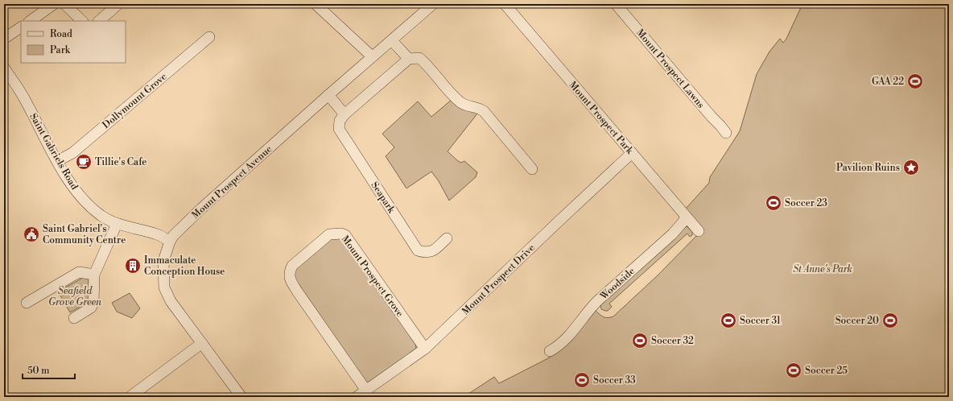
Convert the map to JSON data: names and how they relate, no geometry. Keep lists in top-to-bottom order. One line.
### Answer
{"streets":{"street":["Mount Prospect Lawns","Dollymount Grove","Mount Prospect Park","Saint Gabriels Road","Mount Prospect Avenue","Seapark","Mount Prospect Grove","Mount Prospect Drive","Woodside"]},"crossings":[["Dollymount Grove","Saint Gabriels Road"],["Mount Prospect Park","Mount Prospect Drive"],["Mount Prospect Park","Woodside"],["Saint Gabriels Road","Mount Prospect Avenue"],["Mount Prospect Grove","Mount Prospect Drive"]],"parks":["St Anne's Park","Seafield Grove Green"],"places":{"sports":["GAA 22","Soccer 23","Soccer 31","Soccer 20","Soccer 32","Soccer 25","Soccer 33"],"cafe":["Tillie's Cafe"],"place":["Pavilion Ruins"],"public building":["Saint Gabriel's Community Centre"],"building":["Immaculate Conception House"]},"legend":["Road","Park"],"scale_bar":"50 m"}
